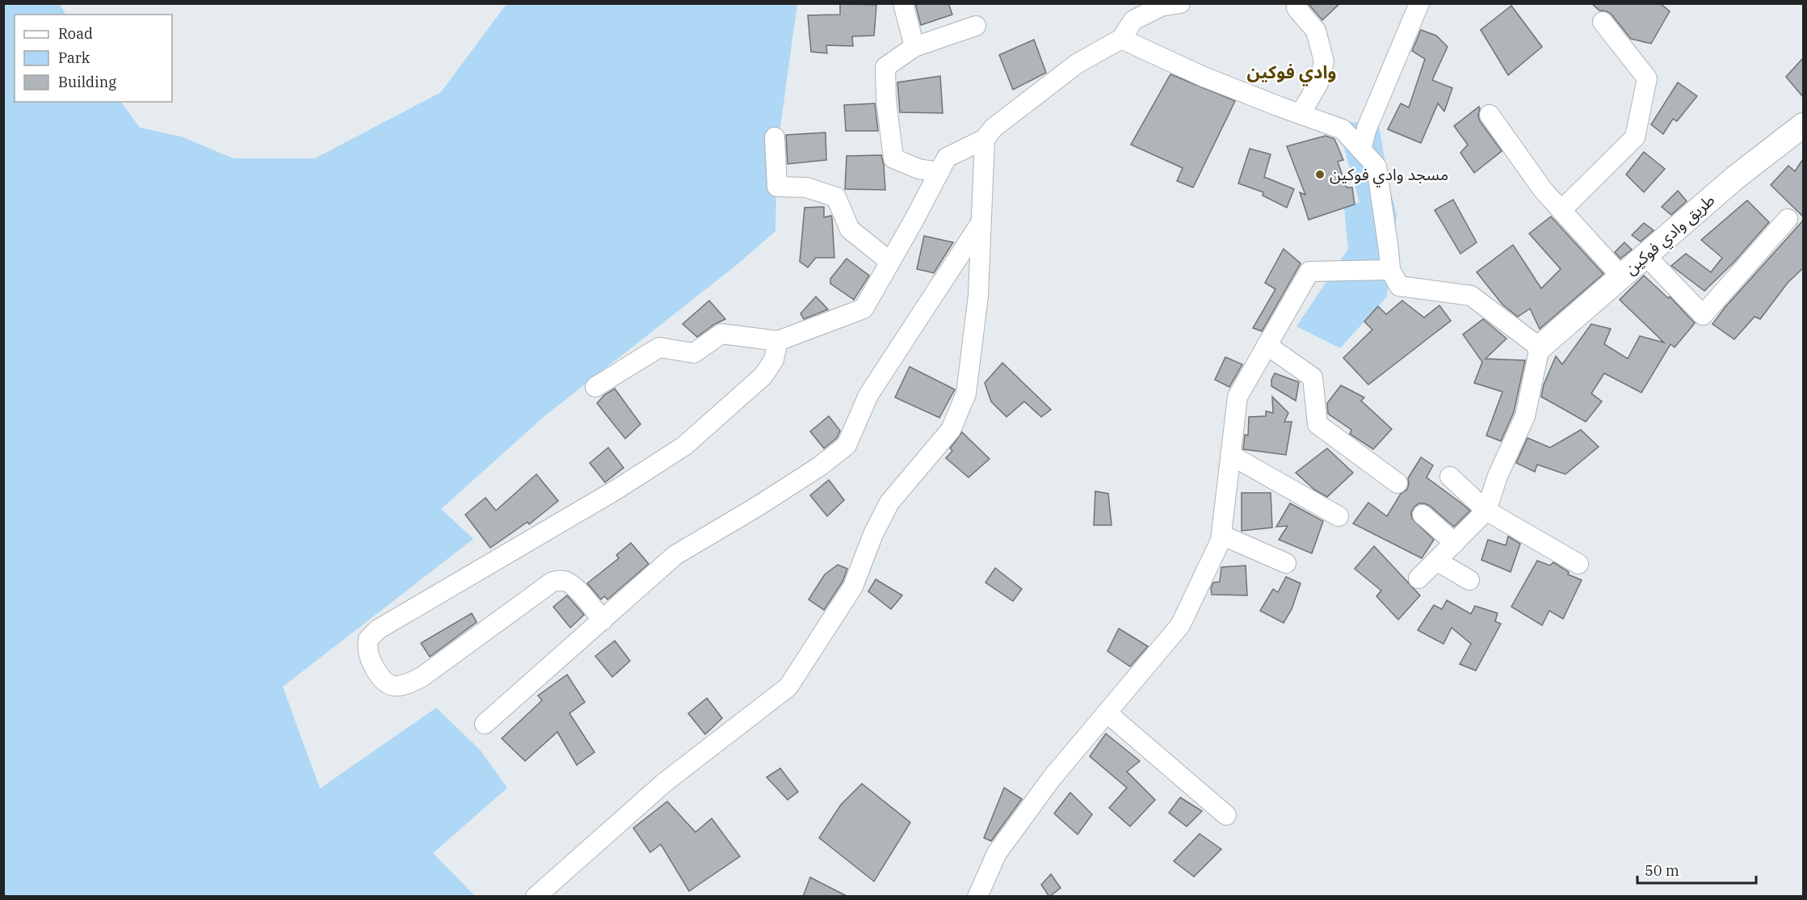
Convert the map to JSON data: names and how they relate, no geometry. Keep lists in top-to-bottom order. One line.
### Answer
{"streets":{"street":["طريق وادي فوکين"]},"districts":["وادي فوكين"],"places":["مسجد وادي فوكين"],"legend":["Road","Park","Building"],"scale_bar":"50 m"}
